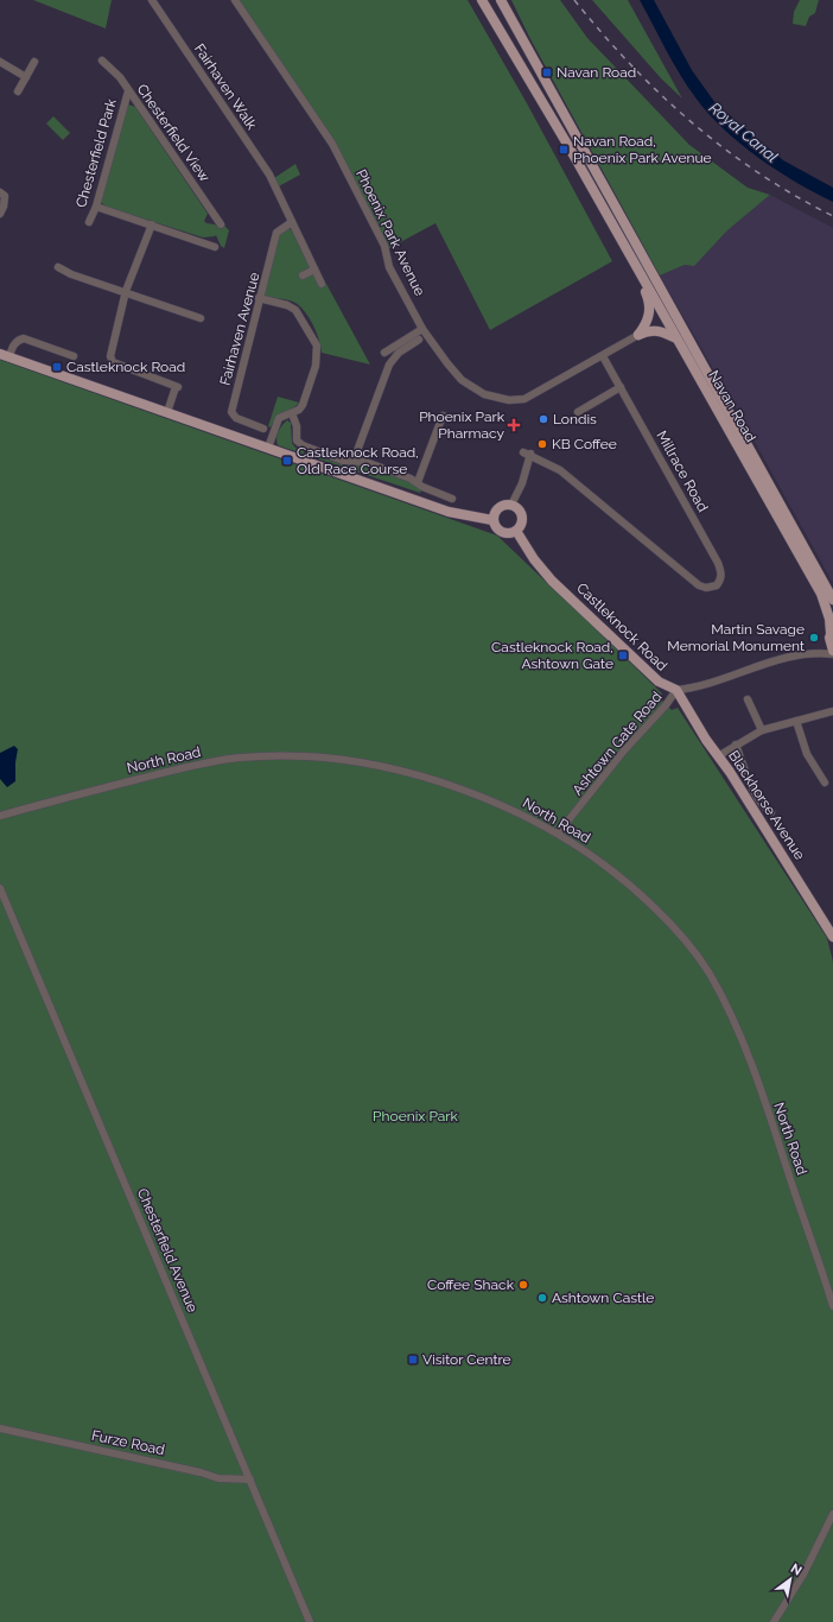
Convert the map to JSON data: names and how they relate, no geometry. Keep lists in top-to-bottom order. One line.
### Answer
{"streets":{"main road":["Navan Road","Castleknock Road","Blackhorse Avenue"],"street":["Fairhaven Walk","Chesterfield View","Chesterfield Park","Phoenix Park Avenue","Fairhaven Avenue","Millrace Road","Ashtown Gate Road","North Road","Chesterfield Avenue","Furze Road"]},"crossings":[["Fairhaven Walk","Fairhaven Avenue"],["Chesterfield View","Chesterfield Park"],["Phoenix Park Avenue","Millrace Road"],["Millrace Road","Castleknock Road"],["Castleknock Road","Ashtown Gate Road"],["Castleknock Road","Blackhorse Avenue"],["Ashtown Gate Road","North Road"],["Ashtown Gate Road","Blackhorse Avenue"],["Chesterfield Avenue","Furze Road"]],"water":["Royal Canal"],"parks":["Phoenix Park"],"places":{"transit":["Navan Road","Navan Road, Phoenix Park Avenue","Castleknock Road","Castleknock Road, Old Race Course","Castleknock Road, Ashtown Gate","Visitor Centre"],"other":["Londis","KB Coffee","Martin Savage Memorial Monument","Coffee Shack","Ashtown Castle"],"health":["Phoenix Park Pharmacy"]},"north":"top right"}
